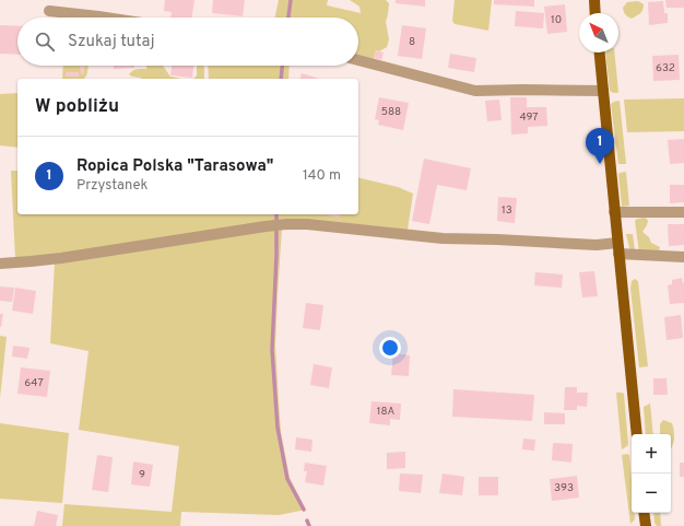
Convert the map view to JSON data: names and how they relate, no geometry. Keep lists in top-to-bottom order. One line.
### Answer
{"house_numbers":["10","8","632","588","497","13","647","18A","9","393"],"north":"top left","page":{"search":"Szukaj tutaj","heading":"W pobliżu","pins":"1","list":[{"mark":"1","name":"Ropica Polska \"Tarasowa\"","note":"Przystanek","value":"140 m"}],"map_buttons":["+","−"]}}
